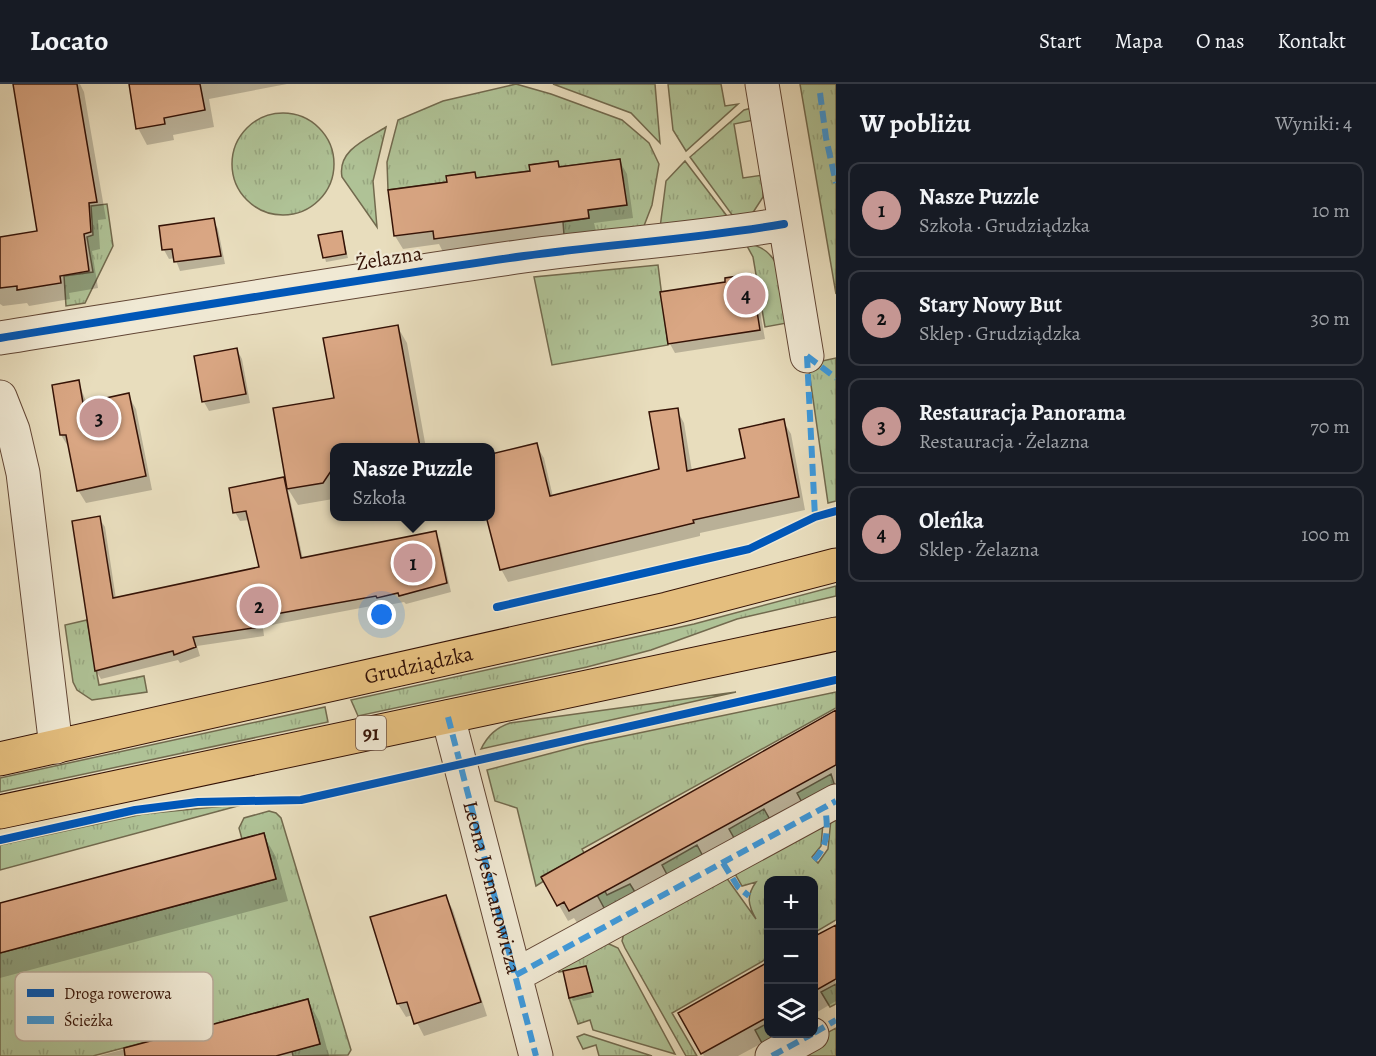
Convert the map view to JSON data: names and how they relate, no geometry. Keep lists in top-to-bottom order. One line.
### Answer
{"streets":{"main road":["Grudziądzka","91"],"street":["Żelazna","Leona Jeśmanowicza"]},"crossings":[["91","Leona Jeśmanowicza"]],"legend":["Droga rowerowa","Ścieżka"],"page":{"header":"Locato","nav":["Start","Mapa","O nas","Kontakt"],"heading":["W pobliżu","Wyniki: 4"],"list":[{"mark":"1","name":"Nasze Puzzle","note":"Szkoła · Grudziądzka","value":"10 m"},{"mark":"2","name":"Stary Nowy But","note":"Sklep · Grudziądzka","value":"30 m"},{"mark":"3","name":"Restauracja Panorama","note":"Restauracja · Żelazna","value":"70 m"},{"mark":"4","name":"Oleńka","note":"Sklep · Żelazna","value":"100 m"}],"pins":["4","3","1","2"],"popup":["Nasze Puzzle","Szkoła"],"map_buttons":["+","−"]}}
